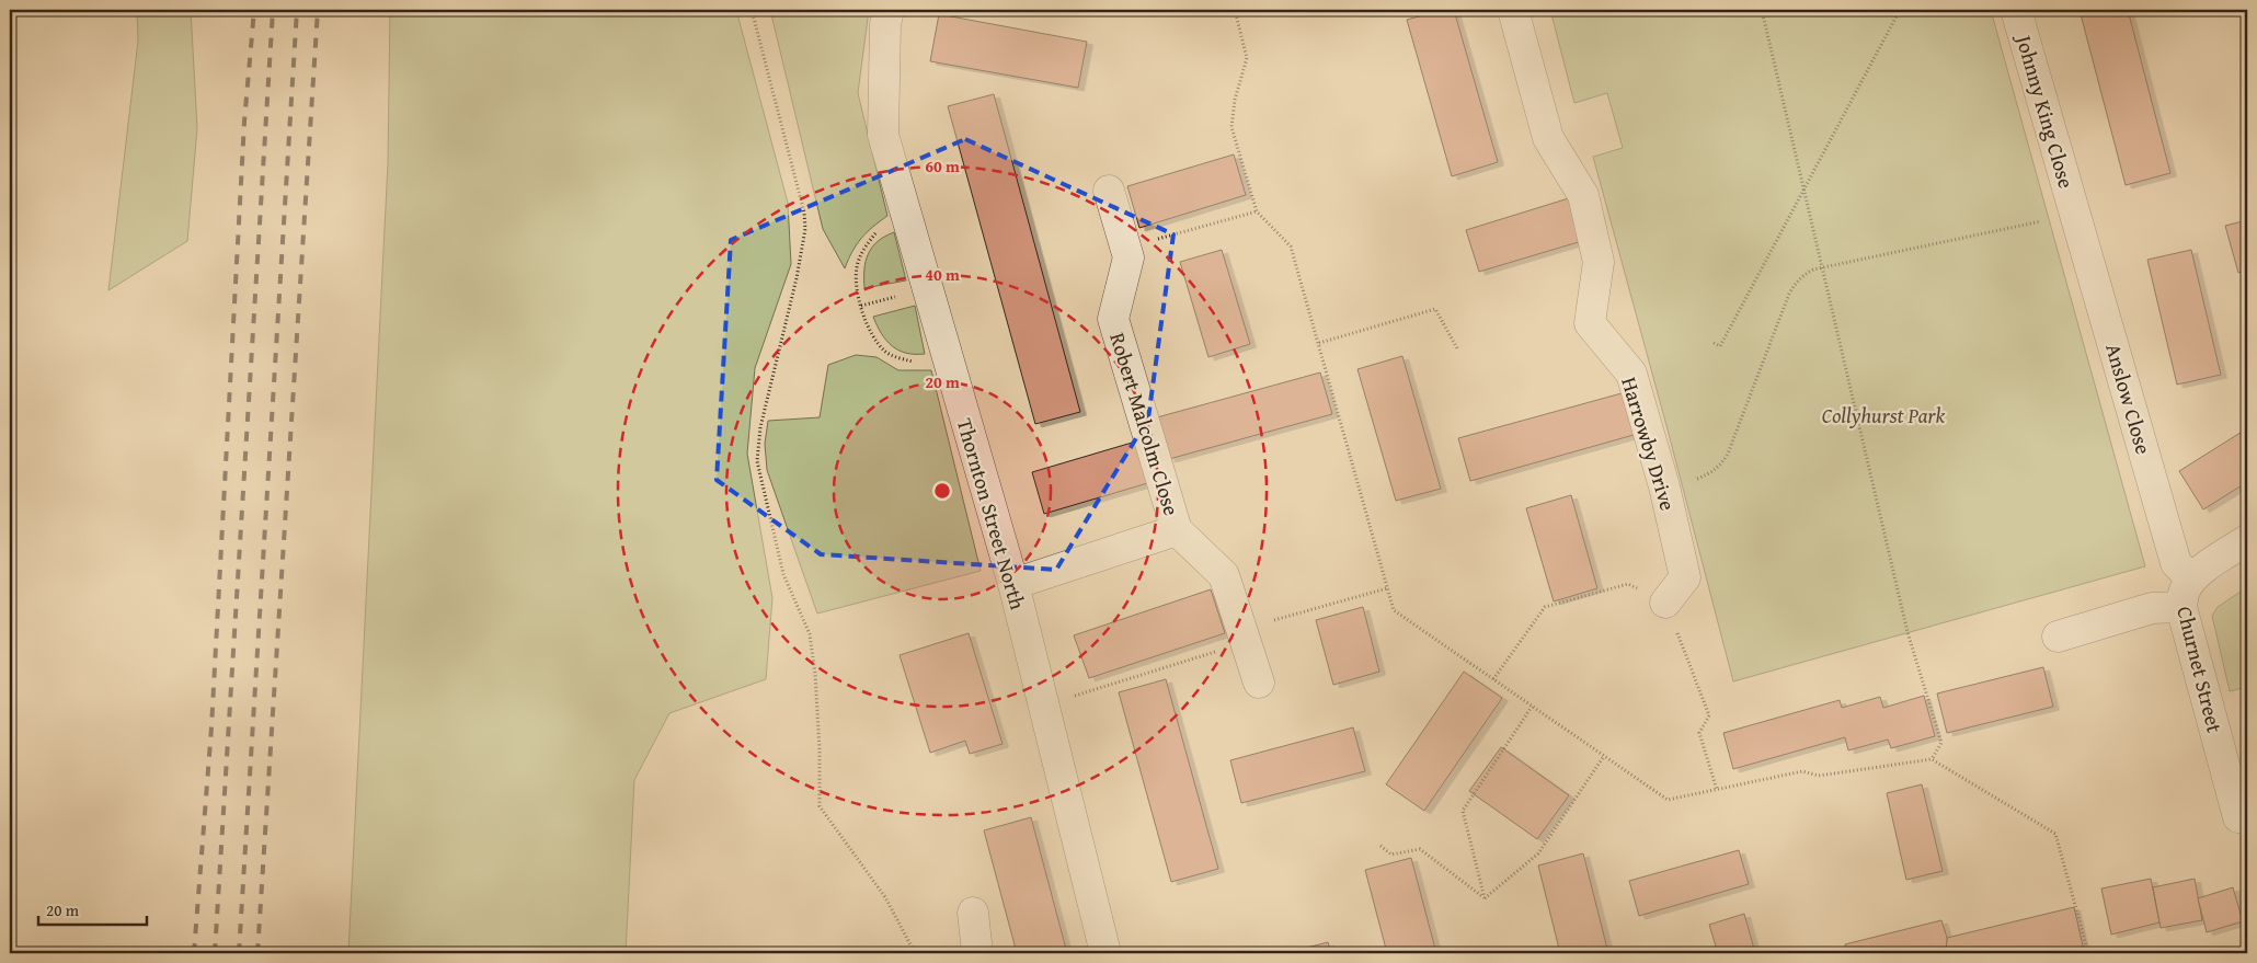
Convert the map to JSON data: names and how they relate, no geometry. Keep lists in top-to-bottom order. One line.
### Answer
{"streets":{"street":["Johnny King Close","Anslow Close","Robert Malcolm Close","Harrowby Drive","Thornton Street North","Churnet Street"]},"crossings":[["Johnny King Close","Anslow Close"],["Anslow Close","Churnet Street"],["Robert Malcolm Close","Thornton Street North"]],"parks":["Collyhurst Park"],"scale_bar":"20 m","rings":["60 m","40 m","20 m"]}
